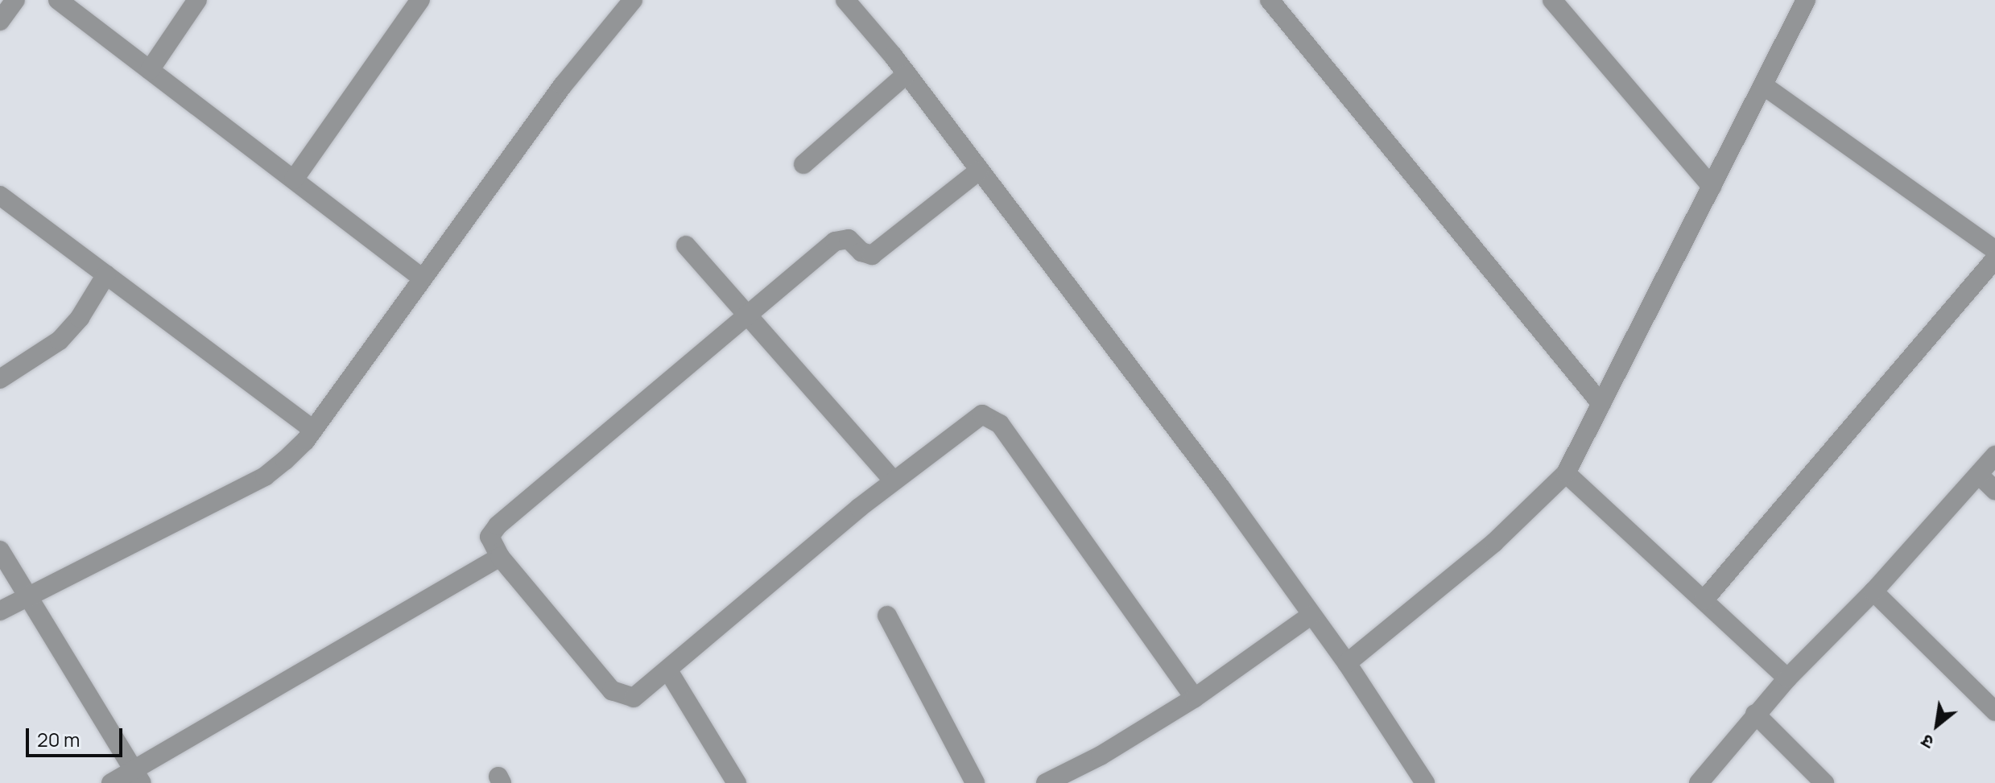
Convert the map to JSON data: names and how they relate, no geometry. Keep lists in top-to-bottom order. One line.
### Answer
{"scale_bar":"20 m","north":"bottom left"}
